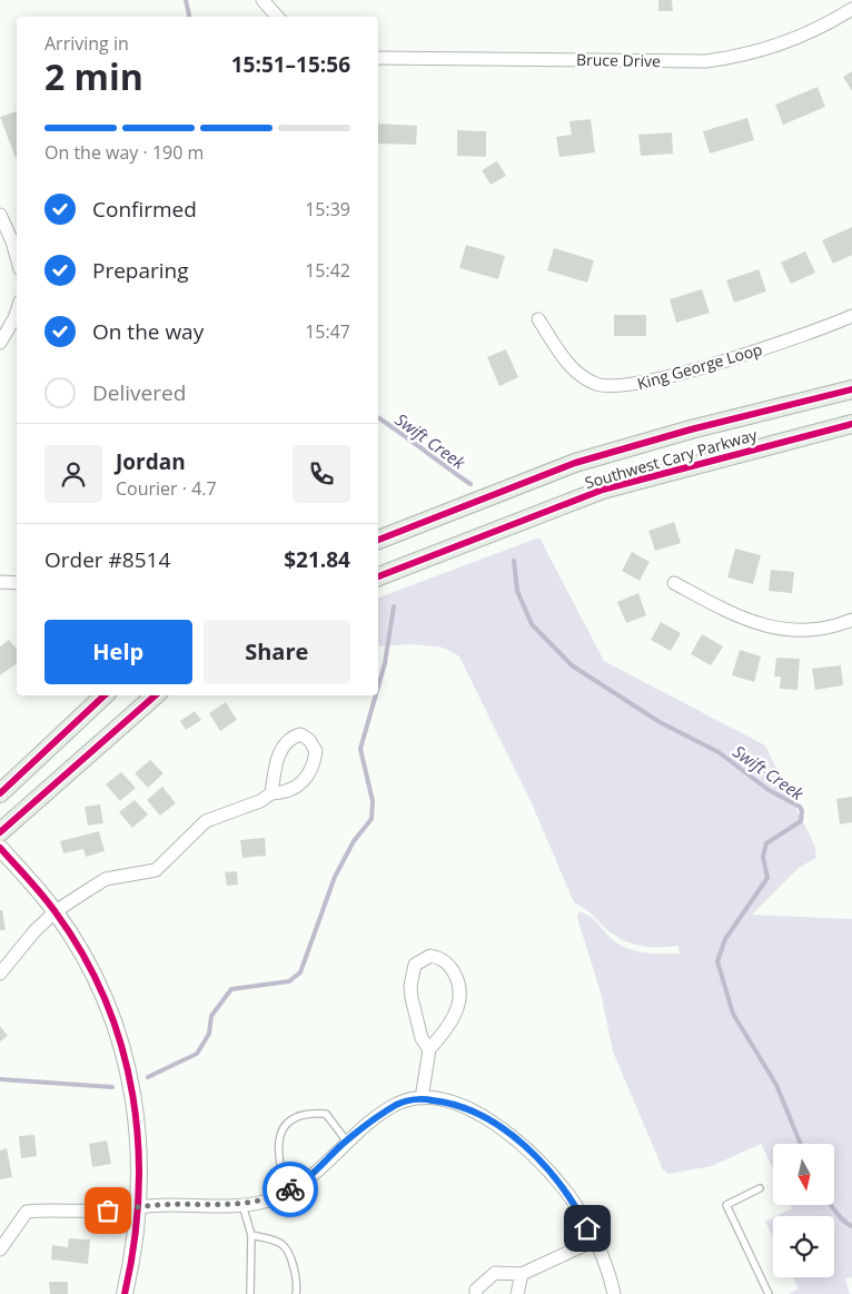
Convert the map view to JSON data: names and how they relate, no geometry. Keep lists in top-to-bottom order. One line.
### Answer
{"streets":{"main road":["Southwest Cary Parkway"],"street":["Bruce Drive","King George Loop"]},"water":["Swift Creek"],"north":"bottom","page":{"heading":["2 min","Arriving in","15:51–15:56"],"panel":["Jordan","Courier · 4.7","Order #8514","$21.84"],"bar":"On the way · 190 m","list":[["Confirmed","15:39"],["Preparing","15:42"],["On the way","15:47"],"Delivered"],"buttons":["Help","Share"]}}
